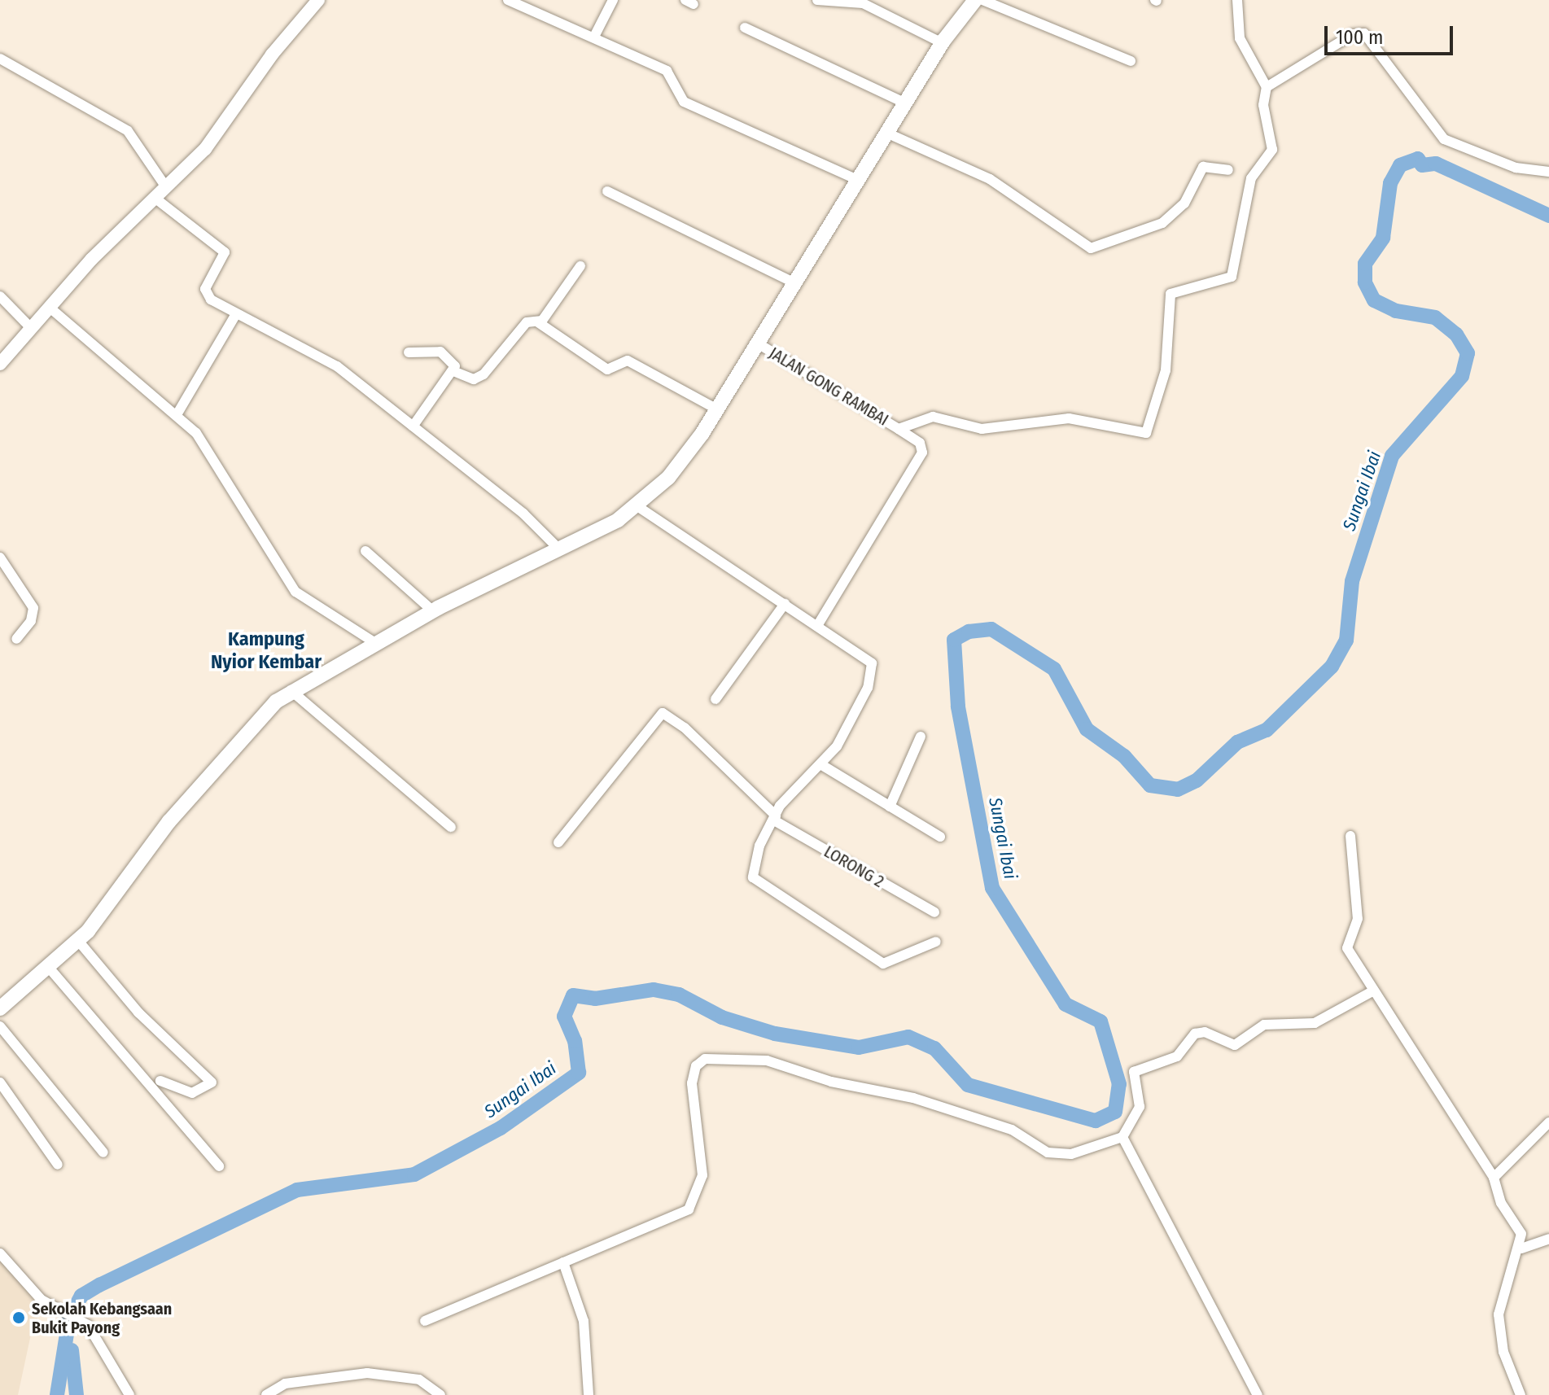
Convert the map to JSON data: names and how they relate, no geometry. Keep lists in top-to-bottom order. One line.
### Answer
{"streets":{"street":["JALAN GONG RAMBAI","LORONG 2"]},"districts":["Kampung Nyior Kembar"],"water":["Sungai Ibai"],"places":["Sekolah Kebangsaan Bukit Payong"],"scale_bar":"100 m"}
